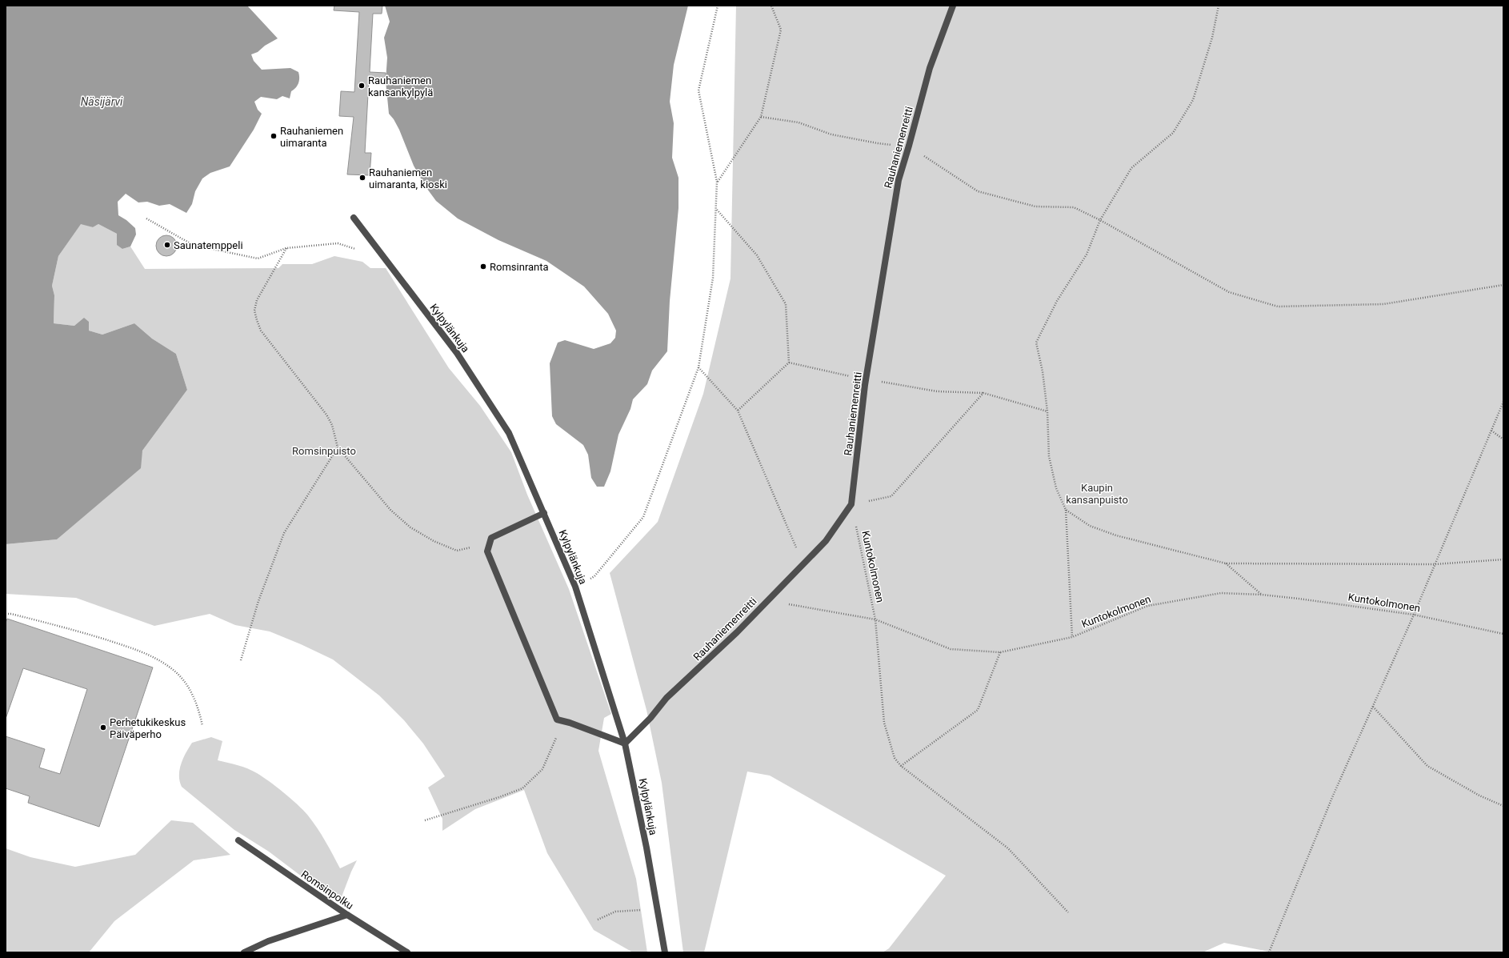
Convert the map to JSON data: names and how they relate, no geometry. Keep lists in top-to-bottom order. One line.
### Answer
{"streets":{"street":["Rauhaniemenreitti","Kylpylänkuja","Romsinpolku"],"path":["Kuntokolmonen"]},"crossings":[["Rauhaniemenreitti","Kylpylänkuja"],["Rauhaniemenreitti","Kuntokolmonen"]],"water":["Näsijärvi"],"parks":["Romsinpuisto","Kaupin kansanpuisto"],"places":["Rauhaniemen kansankylpylä","Rauhaniemen uimaranta","Rauhaniemen uimaranta, kioski","Saunatemppeli","Romsinranta","Perhetukikeskus Päiväperho"]}
